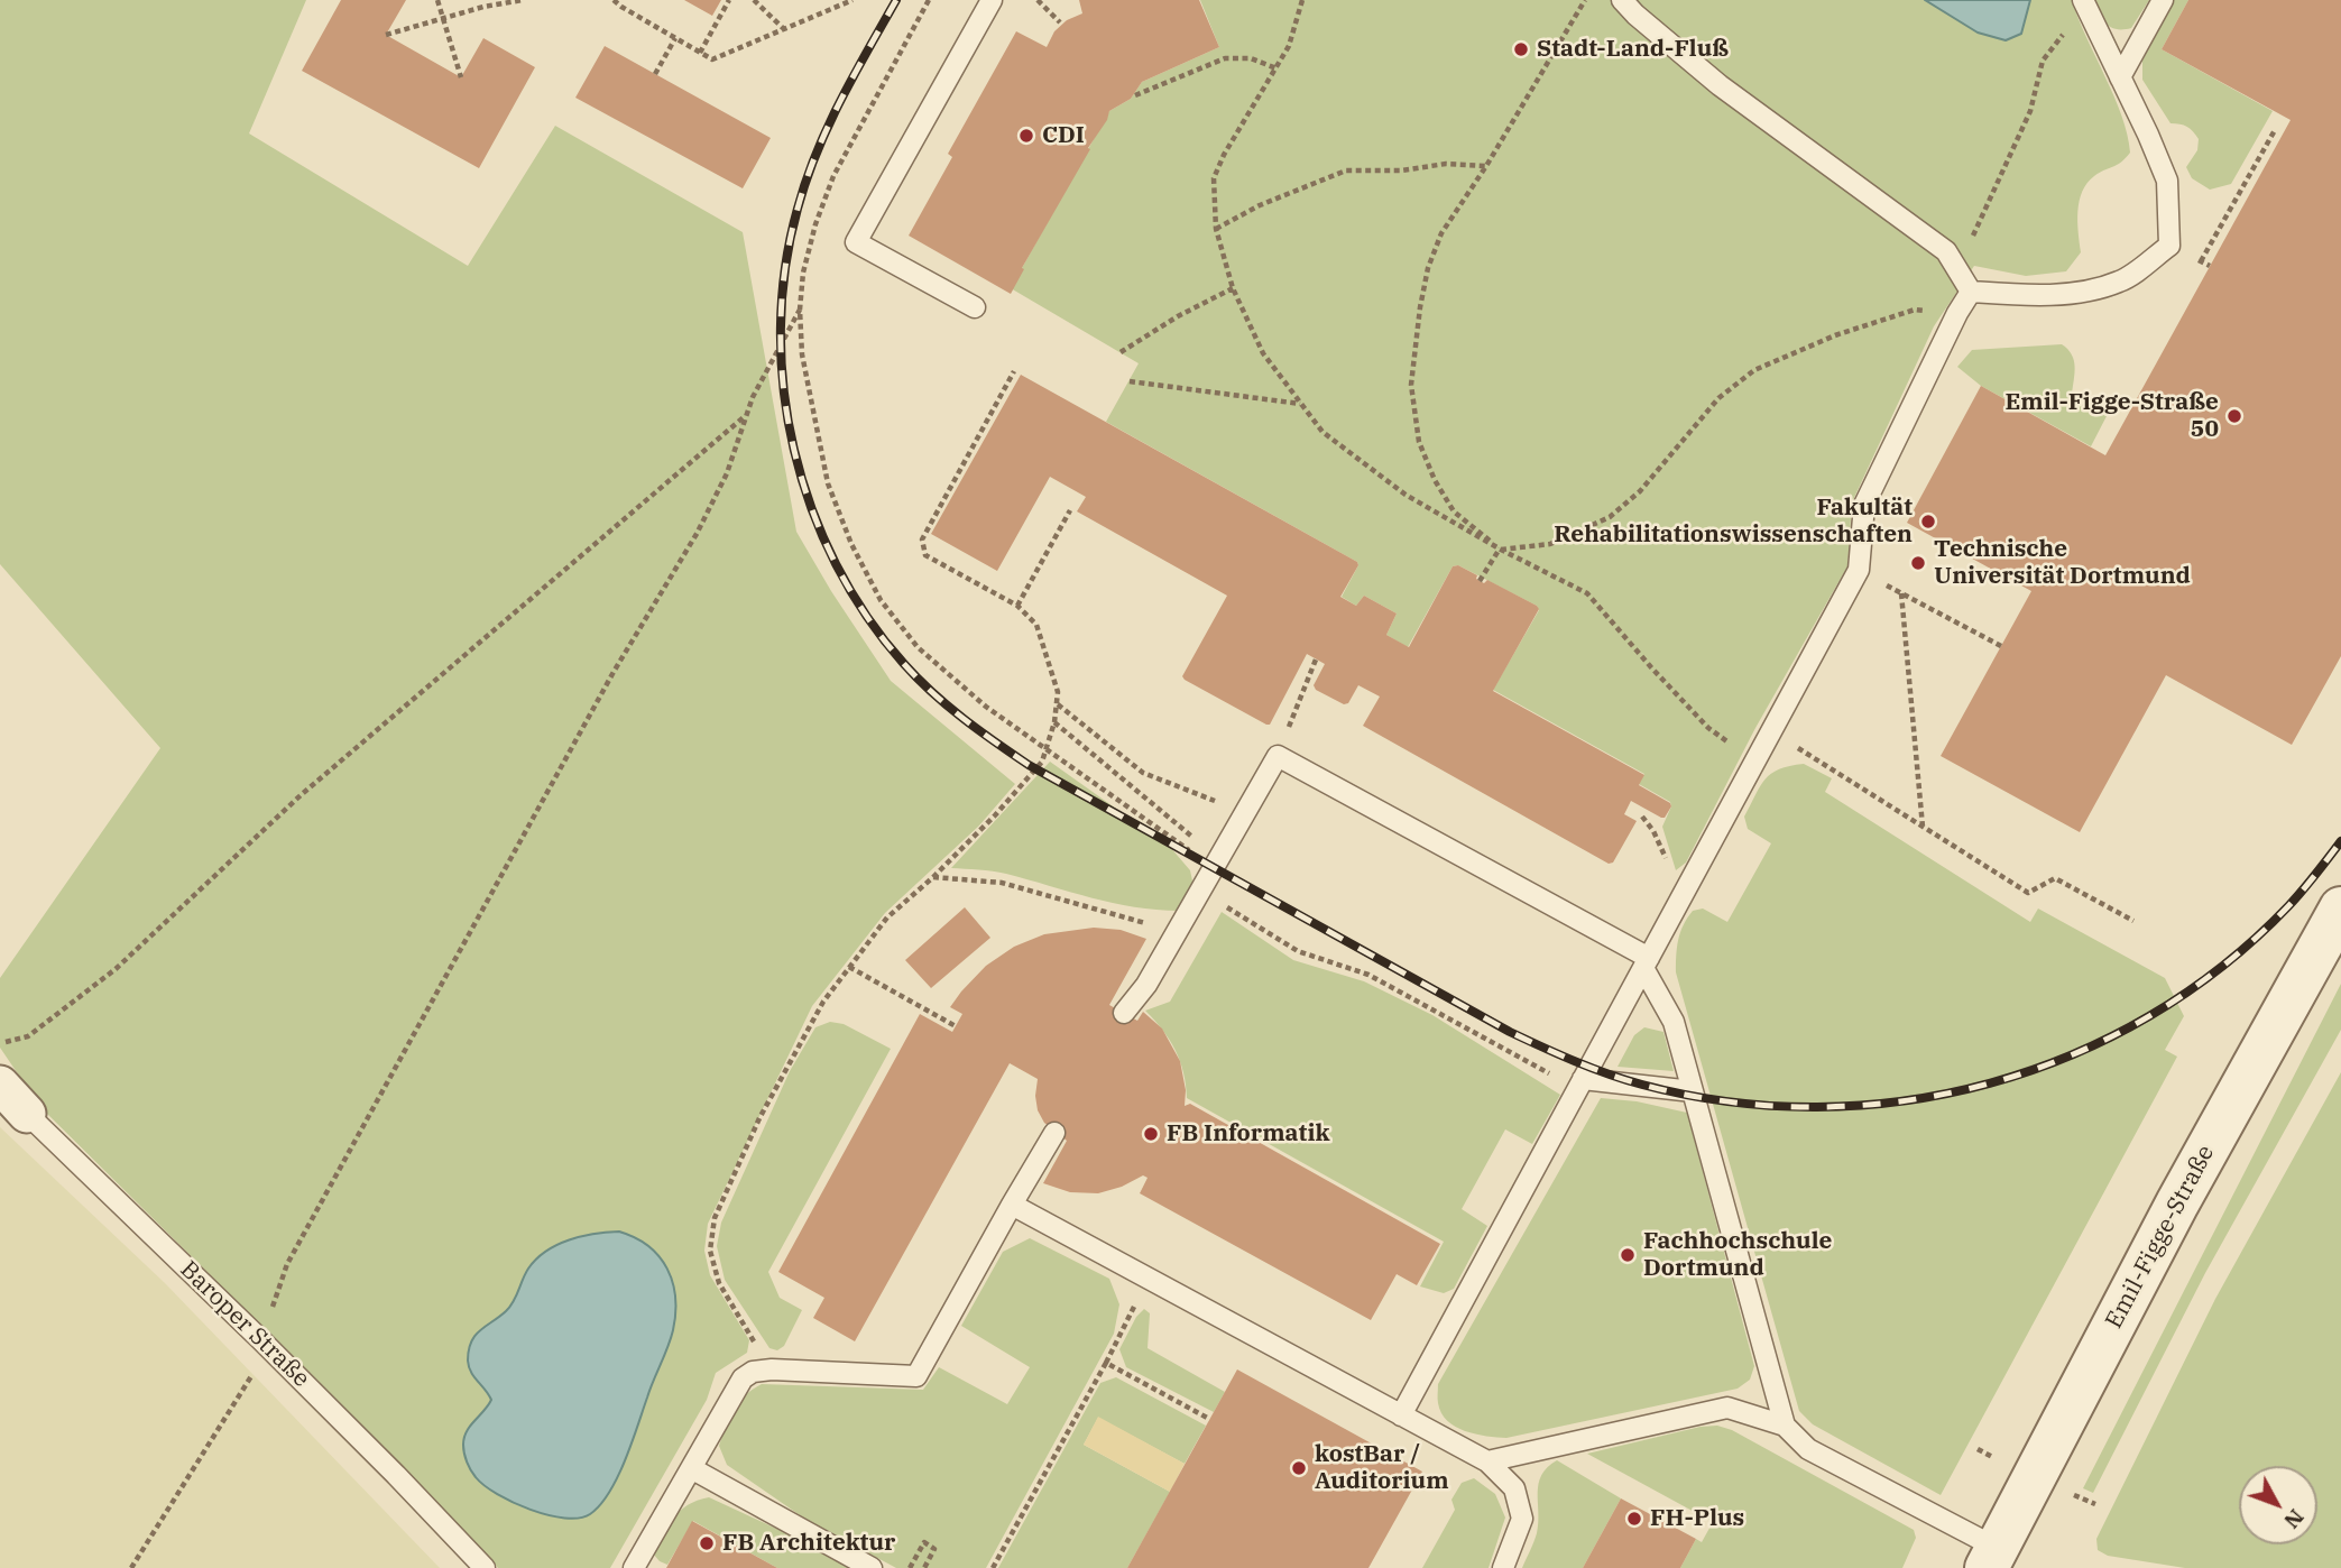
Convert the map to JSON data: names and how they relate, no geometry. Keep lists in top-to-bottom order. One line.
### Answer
{"streets":{"street":["Emil-Figge-Straße","Baroper Straße"]},"places":["Stadt-Land-Fluß","CDI","Emil-Figge-Straße 50","Fakultät Rehabilitationswissenschaften","Technische Universität Dortmund","FB Informatik","Fachhochschule Dortmund","kostBar / Auditorium","FH-Plus","FB Architektur"],"north":"bottom right"}
